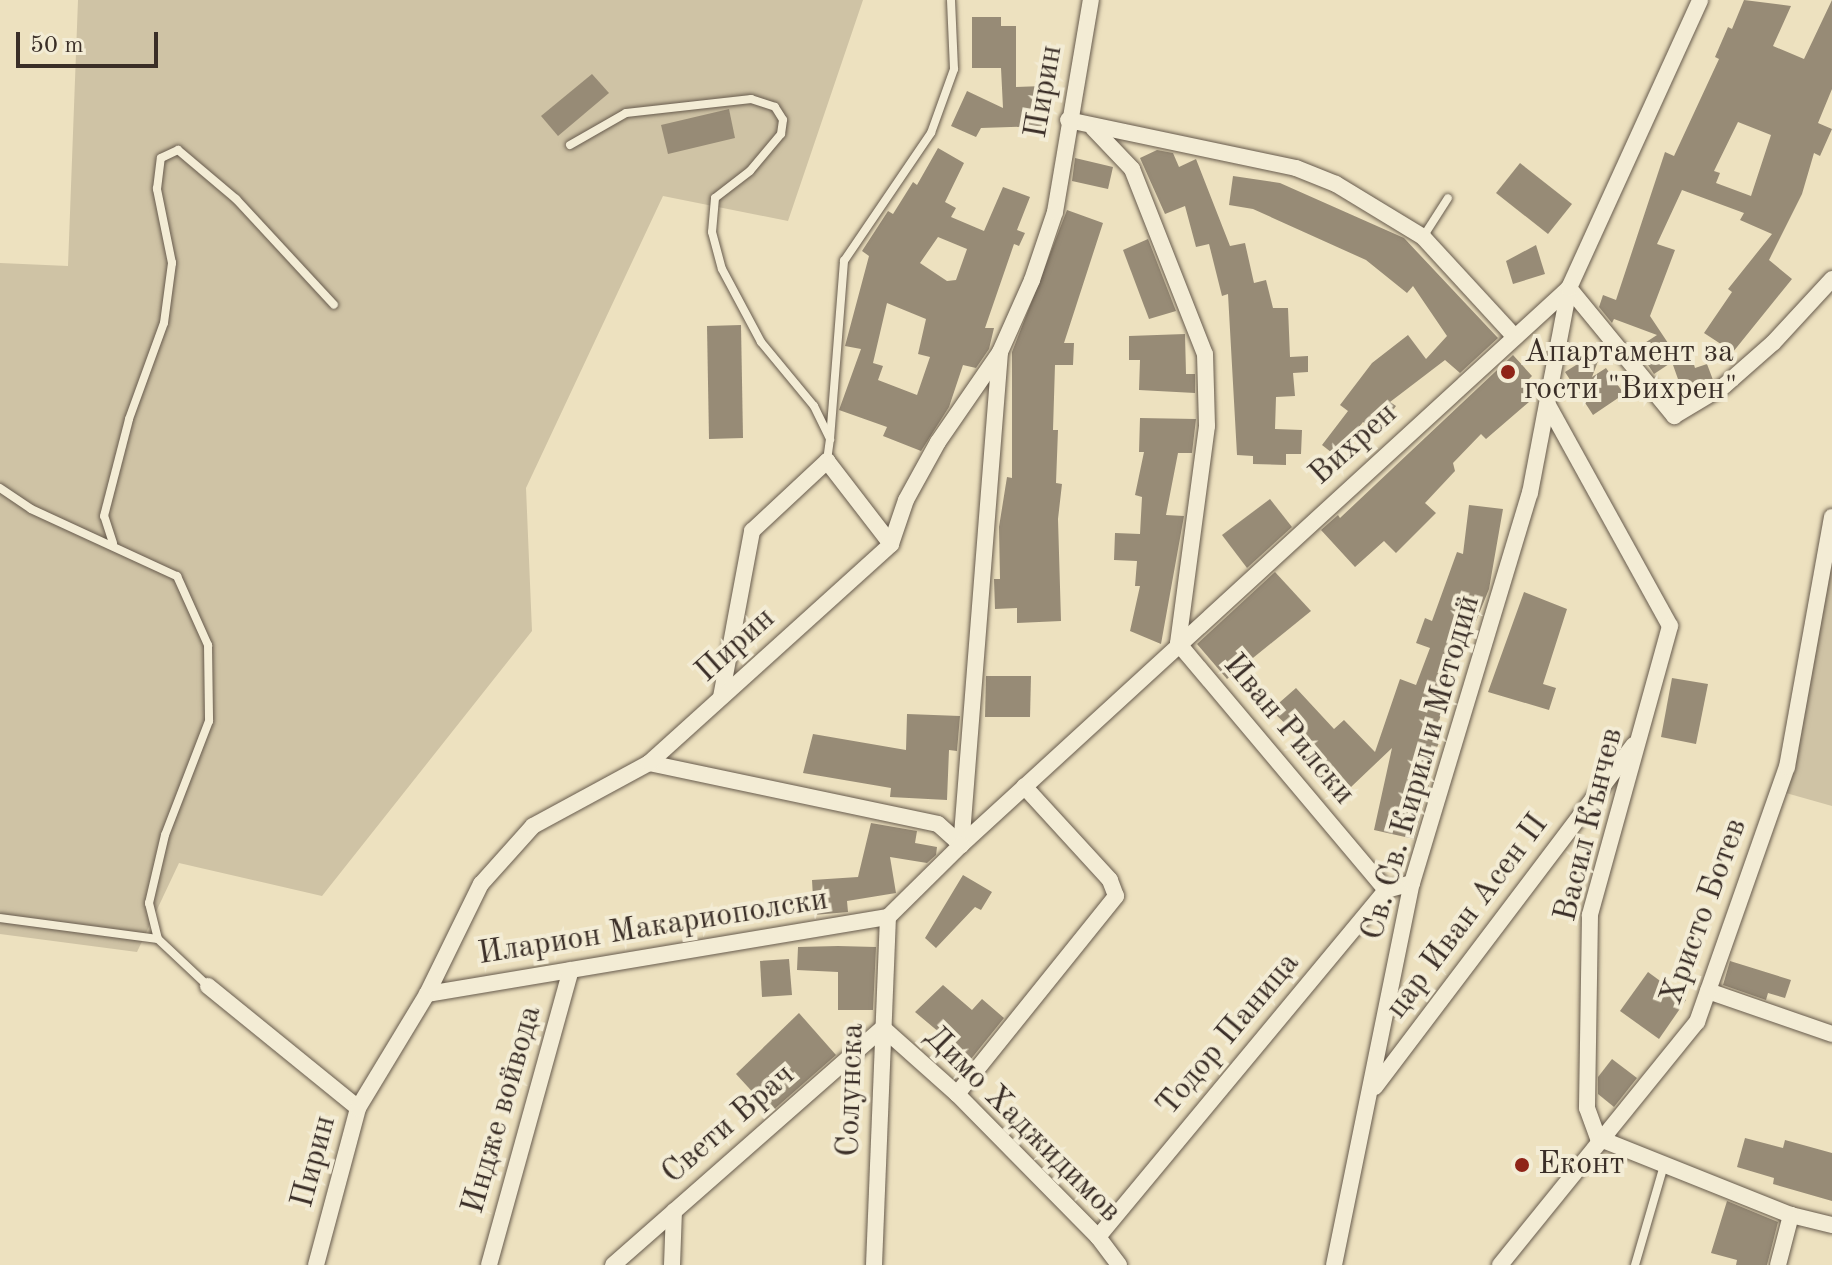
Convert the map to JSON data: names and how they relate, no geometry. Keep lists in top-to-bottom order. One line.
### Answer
{"streets":{"street":["Пирин","Вихрен","Иван Рилски","Св. Св. Кирил и Методий","Васил Кънчев","Христо Ботев","цар Иван Асен II","Иларион Макариополски","Тодор Паница","Солунска","Индже войвода","Свети Врач","Димо Хаджидимов"]},"crossings":[["Пирин","Иларион Макариополски"],["Вихрен","Иван Рилски"],["Вихрен","Св. Св. Кирил и Методий"],["Вихрен","Иларион Макариополски"],["Вихрен","Солунска"],["Иван Рилски","Тодор Паница"],["Св. Св. Кирил и Методий","Васил Кънчев"],["Св. Св. Кирил и Методий","цар Иван Асен II"],["Васил Кънчев","Христо Ботев"],["Васил Кънчев","цар Иван Асен II"],["Иларион Макариополски","Солунска"],["Иларион Макариополски","Индже войвода"],["Тодор Паница","Димо Хаджидимов"],["Солунска","Свети Врач"],["Солунска","Димо Хаджидимов"],["Свети Врач","Димо Хаджидимов"]],"places":["Апартамент за гости \"Вихрен\"","Еконт"],"scale_bar":"50 m"}
